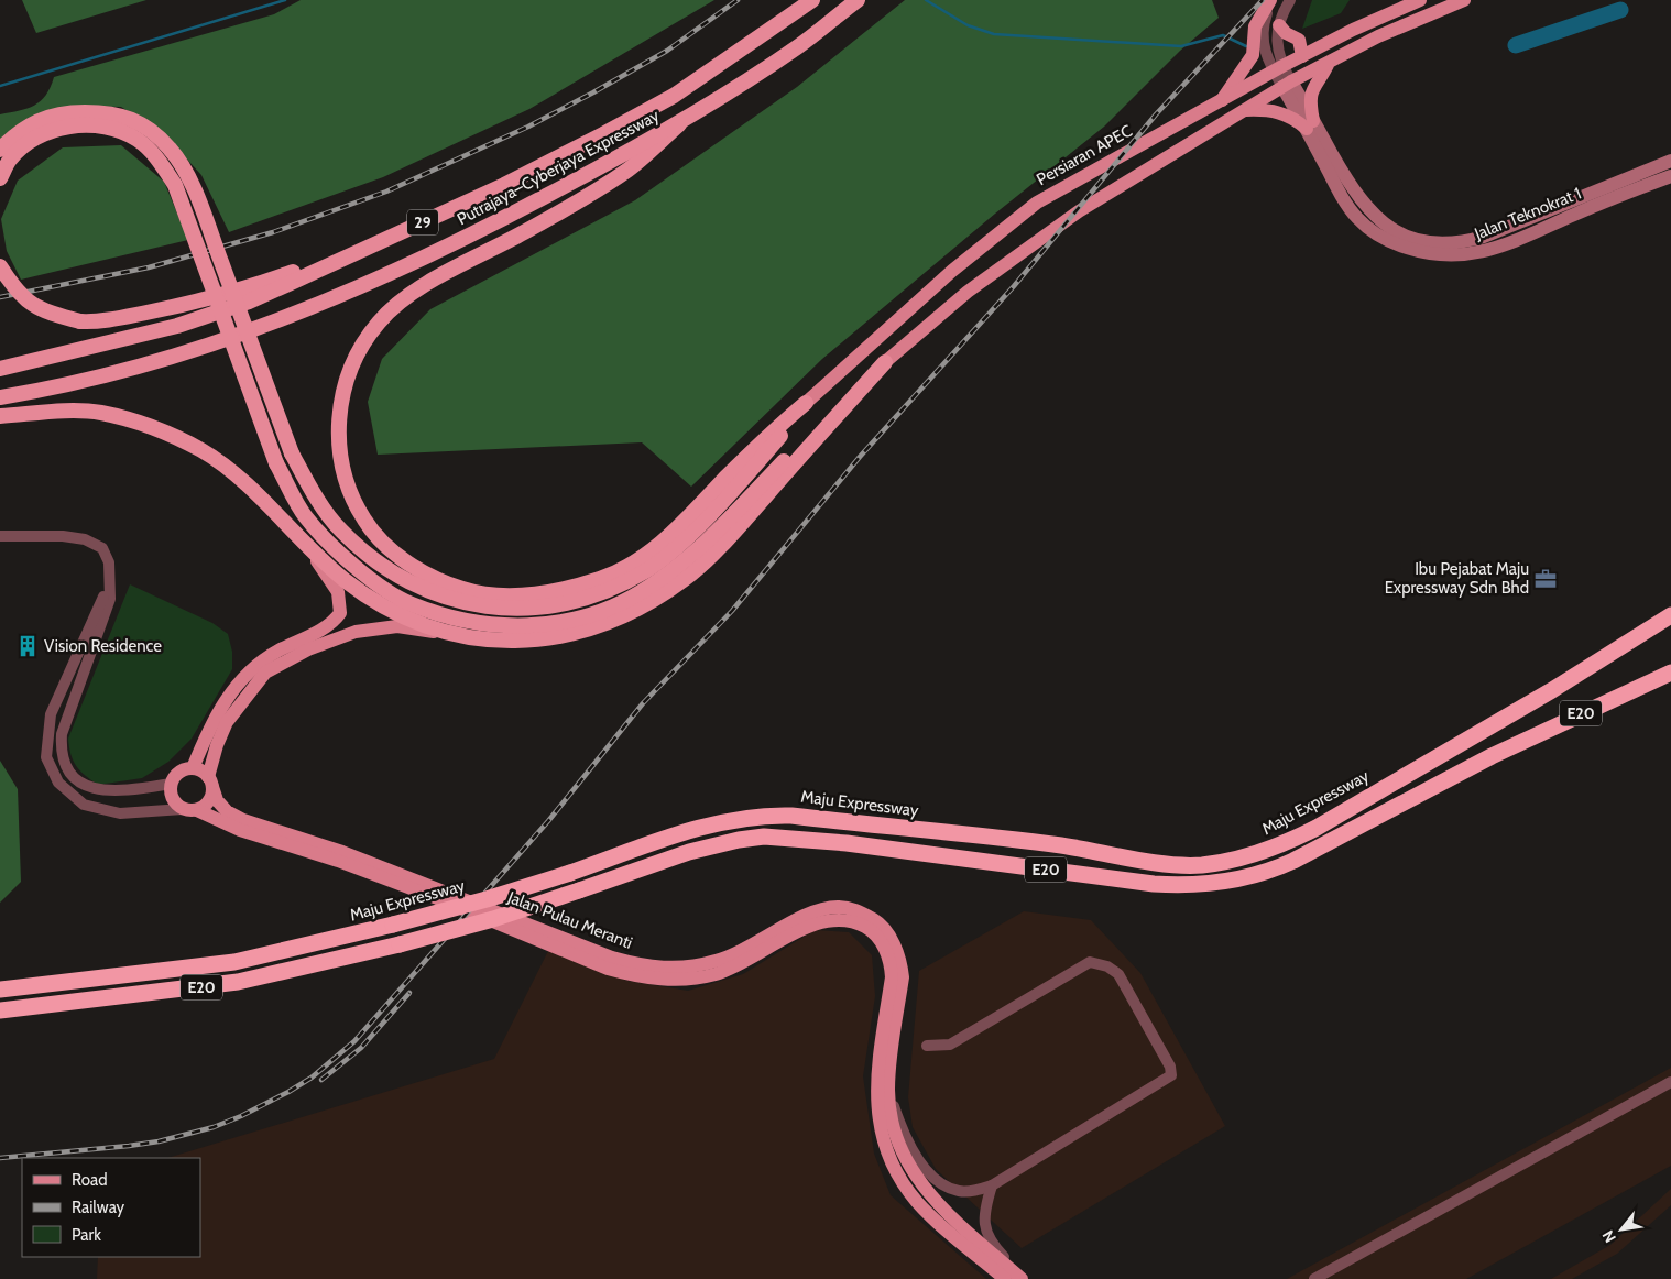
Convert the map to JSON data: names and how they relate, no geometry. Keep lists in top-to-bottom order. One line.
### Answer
{"streets":{"highway":["Putrajaya–Cyberjaya Expressway","29","E20","Maju Expressway"],"main road":["Persiaran APEC","Jalan Teknokrat 1","Jalan Pulau Meranti"]},"places":{"office":["Ibu Pejabat Maju Expressway Sdn Bhd"],"building":["Vision Residence"]},"legend":["Road","Railway","Park"],"north":"bottom left"}
